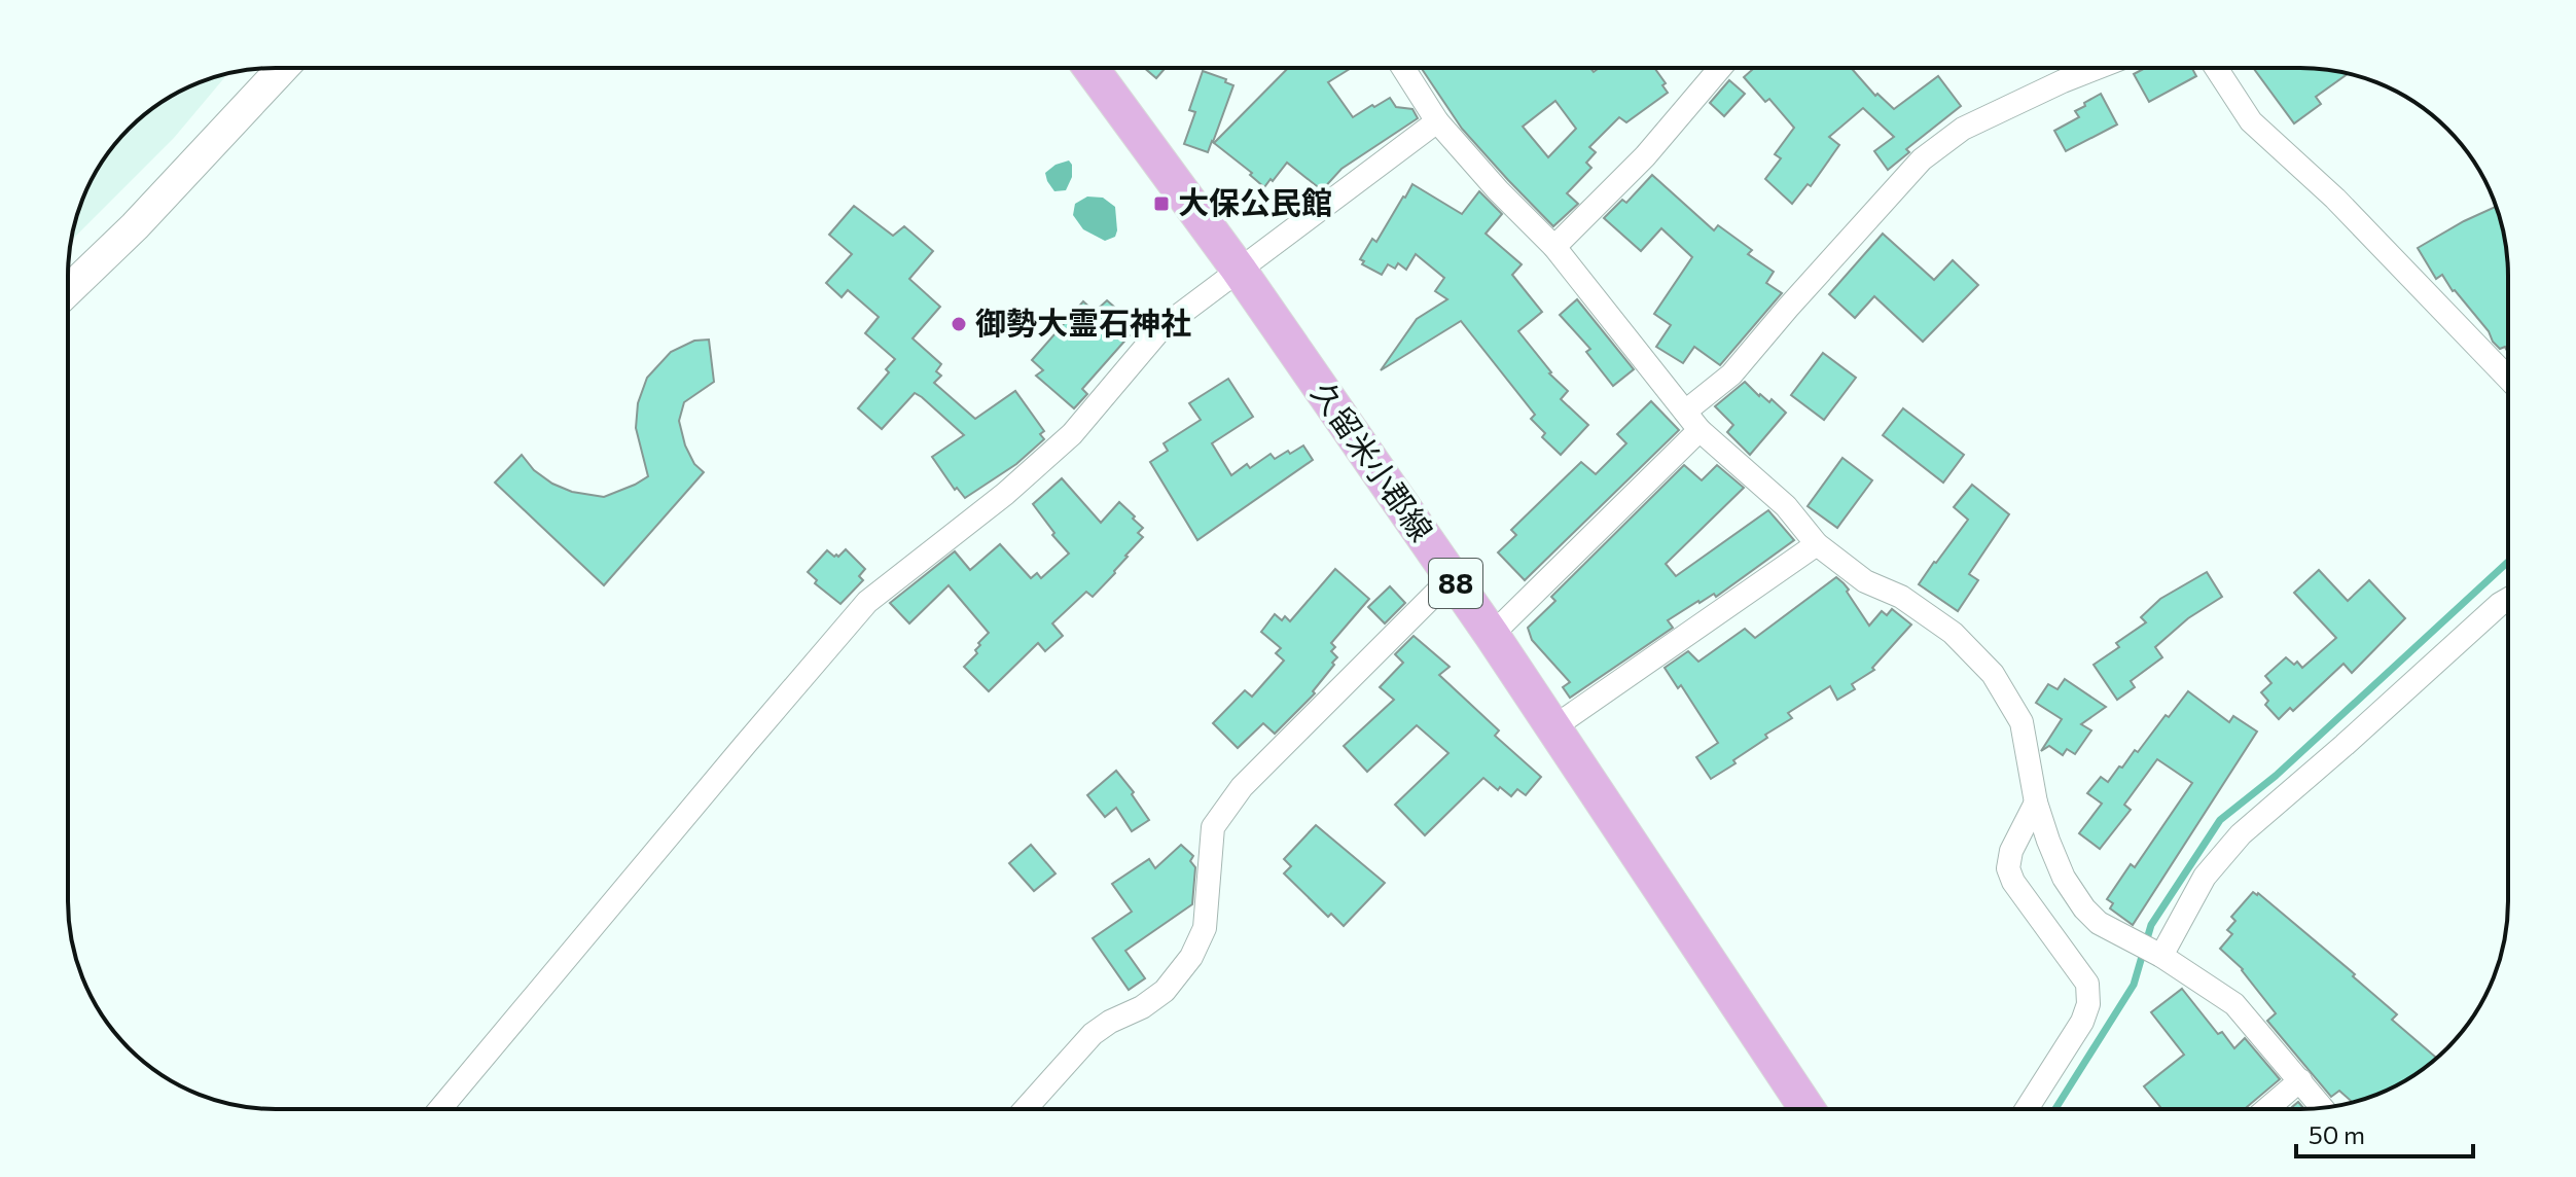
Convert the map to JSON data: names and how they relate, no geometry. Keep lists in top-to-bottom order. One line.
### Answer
{"streets":{"main road":["久留米小郡線","88"]},"places":{"transit":["大保公民館"],"other":["御勢大霊石神社"]},"scale_bar":"50 m"}
